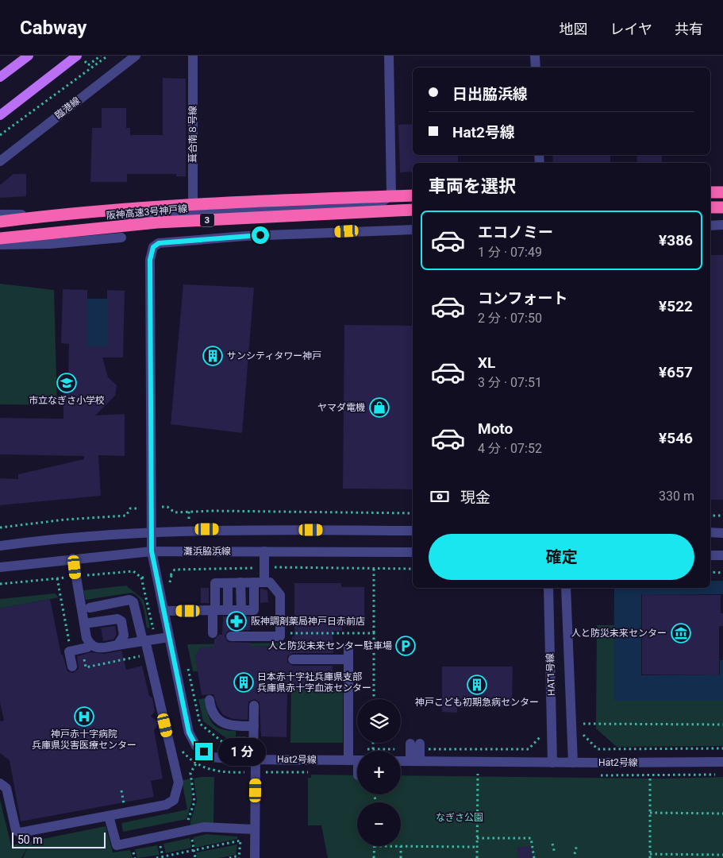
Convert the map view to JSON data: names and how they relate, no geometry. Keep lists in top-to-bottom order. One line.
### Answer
{"streets":{"highway":["阪神高速3号神戸線","3"],"street":["臨港線","葺合南８号線","灘浜脇浜線","HAT1号線","Hat2号線"]},"crossings":[["灘浜脇浜線","Hat2号線"],["HAT1号線","Hat2号線"]],"parks":["なぎさ公園"],"places":{"building":["サンシティタワー神戸","日本赤十字社兵庫県支部 兵庫県赤十字血液センター","神戸こども初期急病センター"],"school or university":["市立なぎさ小学校"],"shop":["ヤマダ電機"],"pharmacy":["阪神調剤薬局神戸日赤前店"],"museum":["人と防災未来センター"],"parking":["人と防災未来センター駐車場"],"hospital":["神戸赤十字病院 兵庫県災害医療センター"]},"scale_bar":"50 m","page":{"header":"Cabway","nav":["地図","レイヤ","共有"],"banner":["日出脇浜線","Hat2号線"],"heading":"車両を選択","list":[{"name":"エコノミー","note":"1 分 · 07:49","value":"¥386"},{"name":"コンフォート","note":"2 分 · 07:50","value":"¥522"},{"name":"XL","note":"3 分 · 07:51","value":"¥657"},{"name":"Moto","note":"4 分 · 07:52","value":"¥546"}],"pay":["現金","330 m"],"buttons":"確定","map_buttons":["+","−"],"bubble":"1 分","scale":"50 m"}}
